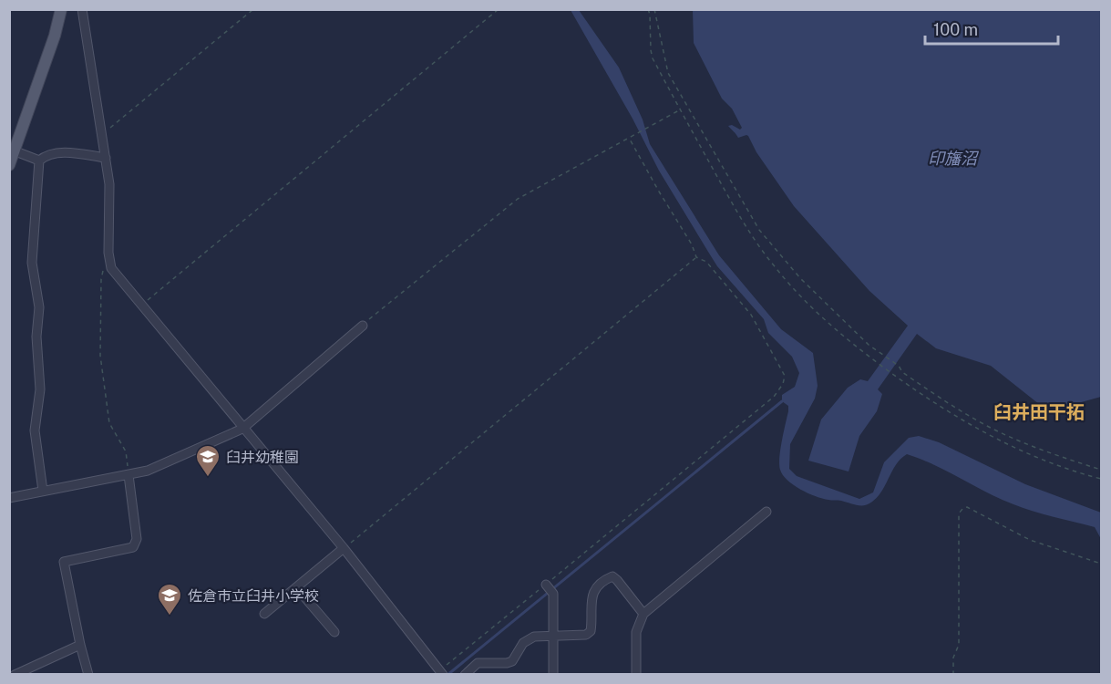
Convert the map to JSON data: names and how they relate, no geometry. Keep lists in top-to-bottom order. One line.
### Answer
{"districts":["臼井田干拓"],"water":["印旛沼"],"places":{"school or university":["臼井幼稚園","佐倉市立臼井小学校"]},"scale_bar":"100 m"}
